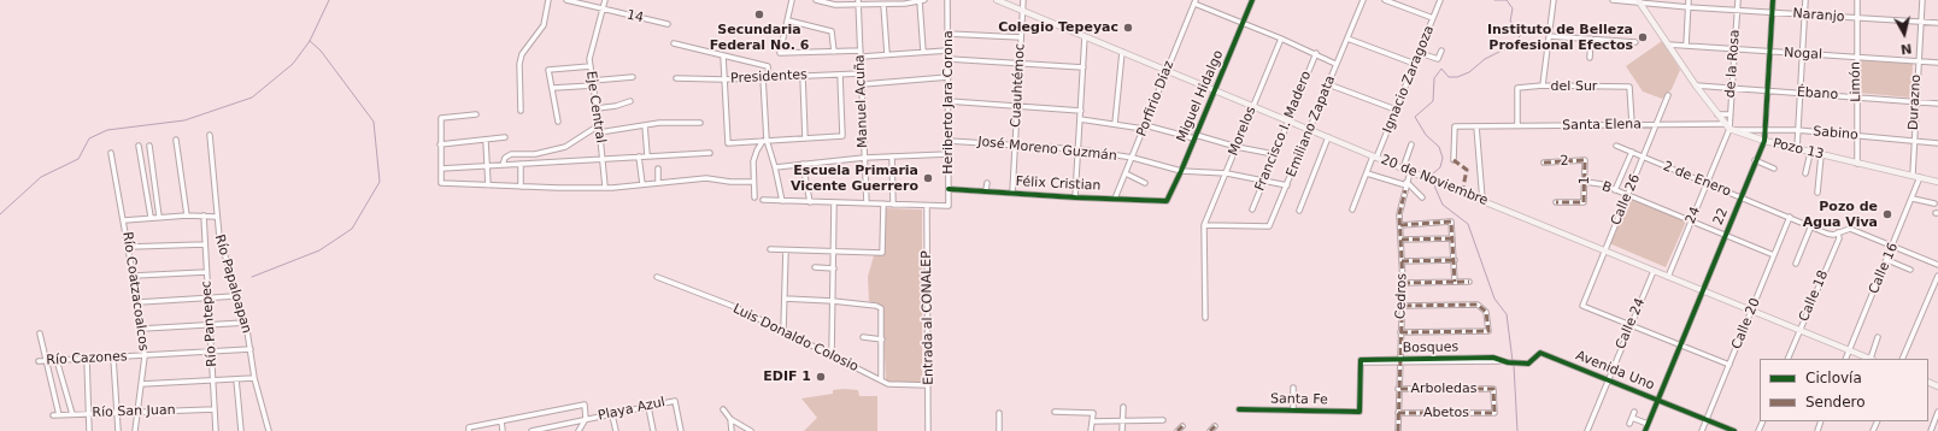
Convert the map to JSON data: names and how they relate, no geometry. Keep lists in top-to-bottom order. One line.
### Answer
{"streets":{"main road":["Pozo 13","20 de Noviembre"],"street":["Naranjo","14","Nogal","de la Rosa","Presidentes","Ignacio Zaragoza","Limón","Cuauhtémoc","del Sur","Ébano","Miguel Hidalgo","Porfirio Díaz","Manuel Acuña","Heriberto Jara Corona","Durazno","Eje Central","Santa Elena","Emiliano Zapata","Morelos","Francisco I. Madero","Sabino","José Moreno Guzmán","2","2 de Enero","1","Félix Cristian","B","Calle 26","24","22","Calle 16","Río Papaloapan","Río Coatzacoalcos","Cedros","Calle 18","Entrada al CONALEP","Río Pantepec","Calle 24","Calle 20","Luis Donaldo Colosio","Bosques","Río Cazones","Avenida Uno","Arboledas","Santa Fe","Playa Azul","Río San Juan","Abetos"]},"crossings":[["Naranjo","de la Rosa"],["Naranjo","Limón"],["Naranjo","Durazno"],["14","Eje Central"],["Nogal","de la Rosa"],["Nogal","Limón"],["Nogal","Durazno"],["de la Rosa","Ébano"],["de la Rosa","Santa Elena"],["de la Rosa","Sabino"],["de la Rosa","Pozo 13"],["de la Rosa","24"],["Presidentes","Manuel Acuña"],["Ignacio Zaragoza","20 de Noviembre"],["Limón","Ébano"],["Limón","Sabino"],["Limón","Pozo 13"],["Cuauhtémoc","Heriberto Jara Corona"],["Cuauhtémoc","José Moreno Guzmán"],["Cuauhtémoc","20 de Noviembre"],["Cuauhtémoc","Félix Cristian"],["del Sur","Santa Elena"],["Ébano","Durazno"],["Miguel Hidalgo","José Moreno Guzmán"],["Miguel Hidalgo","20 de Noviembre"],["Miguel Hidalgo","Félix Cristian"],["Porfirio Díaz","José Moreno Guzmán"],["Porfirio Díaz","20 de Noviembre"],["Porfirio Díaz","Félix Cristian"],["Heriberto Jara Corona","José Moreno Guzmán"],["Heriberto Jara Corona","Félix Cristian"],["Heriberto Jara Corona","Entrada al CONALEP"],["Durazno","Sabino"],["Durazno","Pozo 13"],["Santa Elena","Sabino"],["Santa Elena","Pozo 13"],["Santa Elena","2 de Enero"],["Santa Elena","B"],["Santa Elena","Calle 26"],["Santa Elena","24"],["Emiliano Zapata","Morelos"],["Emiliano Zapata","José Moreno Guzmán"],["Emiliano Zapata","20 de Noviembre"],["Morelos","José Moreno Guzmán"],["Morelos","20 de Noviembre"],["Francisco I. Madero","José Moreno Guzmán"],["Francisco I. Madero","20 de Noviembre"],["Sabino","Pozo 13"],["Sabino","24"],["Pozo 13","24"],["Pozo 13","22"],["Pozo 13","Calle 16"],["2","1"],["2 de Enero","Calle 26"],["2 de Enero","24"],["2 de Enero","22"],["2 de Enero","Calle 16"],["2 de Enero","Calle 18"],["2 de Enero","Calle 20"],["20 de Noviembre","Calle 26"],["20 de Noviembre","24"],["20 de Noviembre","22"],["20 de Noviembre","Calle 16"],["20 de Noviembre","Cedros"],["20 de Noviembre","Calle 18"],["20 de Noviembre","Calle 24"],["20 de Noviembre","Calle 20"],["1","B"],["B","Calle 26"],["B","24"],["B","22"],["B","Calle 20"],["Calle 26","Calle 24"],["22","Avenida Uno"],["Río Papaloapan","Río Cazones"],["Río Coatzacoalcos","Río Cazones"],["Río Coatzacoalcos","Río San Juan"],["Cedros","Bosques"],["Cedros","Arboledas"],["Cedros","Abetos"],["Entrada al CONALEP","Luis Donaldo Colosio"],["Río Pantepec","Río Cazones"],["Río Pantepec","Río San Juan"],["Calle 24","Avenida Uno"],["Calle 20","Avenida Uno"],["Bosques","Avenida Uno"],["Bosques","Santa Fe"],["Arboledas","Abetos"]],"places":["Secundaria Federal No. 6","Colegio Tepeyac","Instituto de Belleza Profesional Efectos","Escuela Primaria Vicente Guerrero","Pozo de Agua Viva","EDIF 1"],"legend":["Ciclovía","Sendero"],"north":"bottom"}
